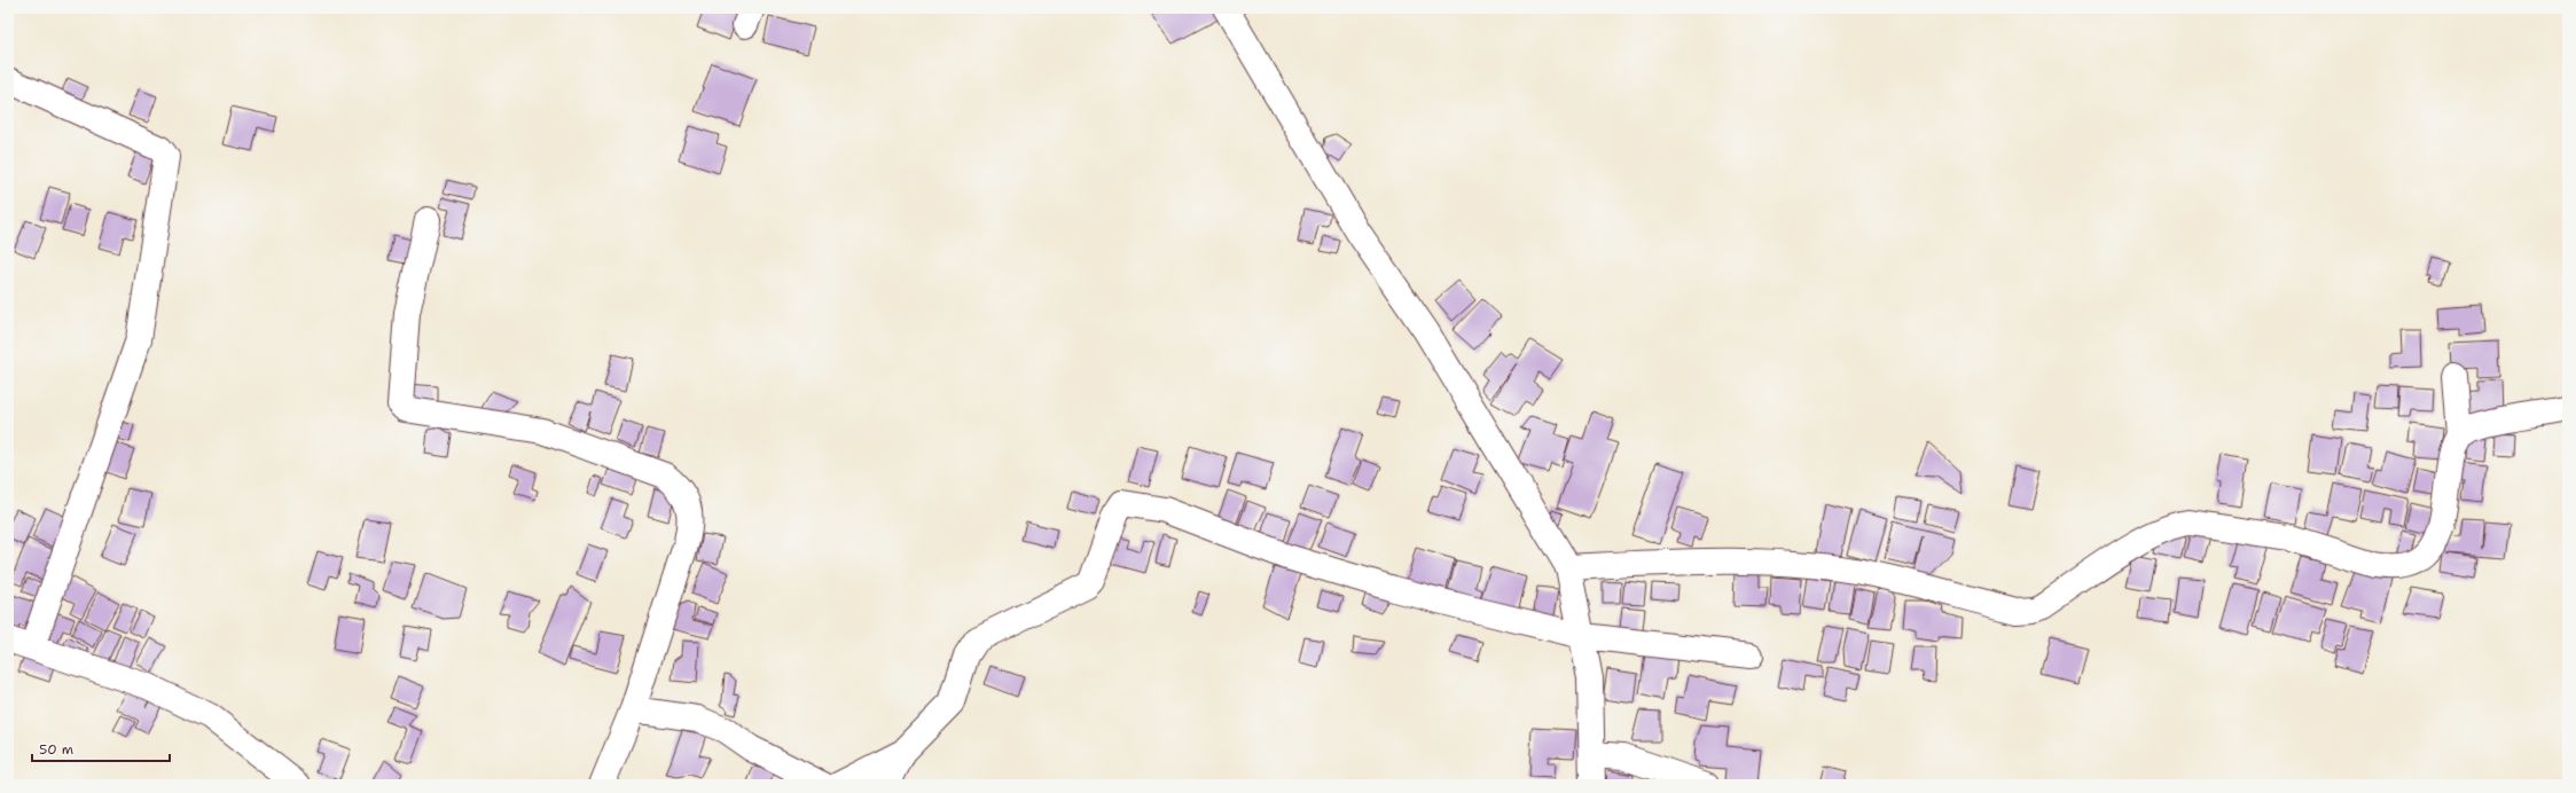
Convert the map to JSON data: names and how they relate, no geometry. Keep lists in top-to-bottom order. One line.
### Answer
{"scale_bar":"50 m"}
